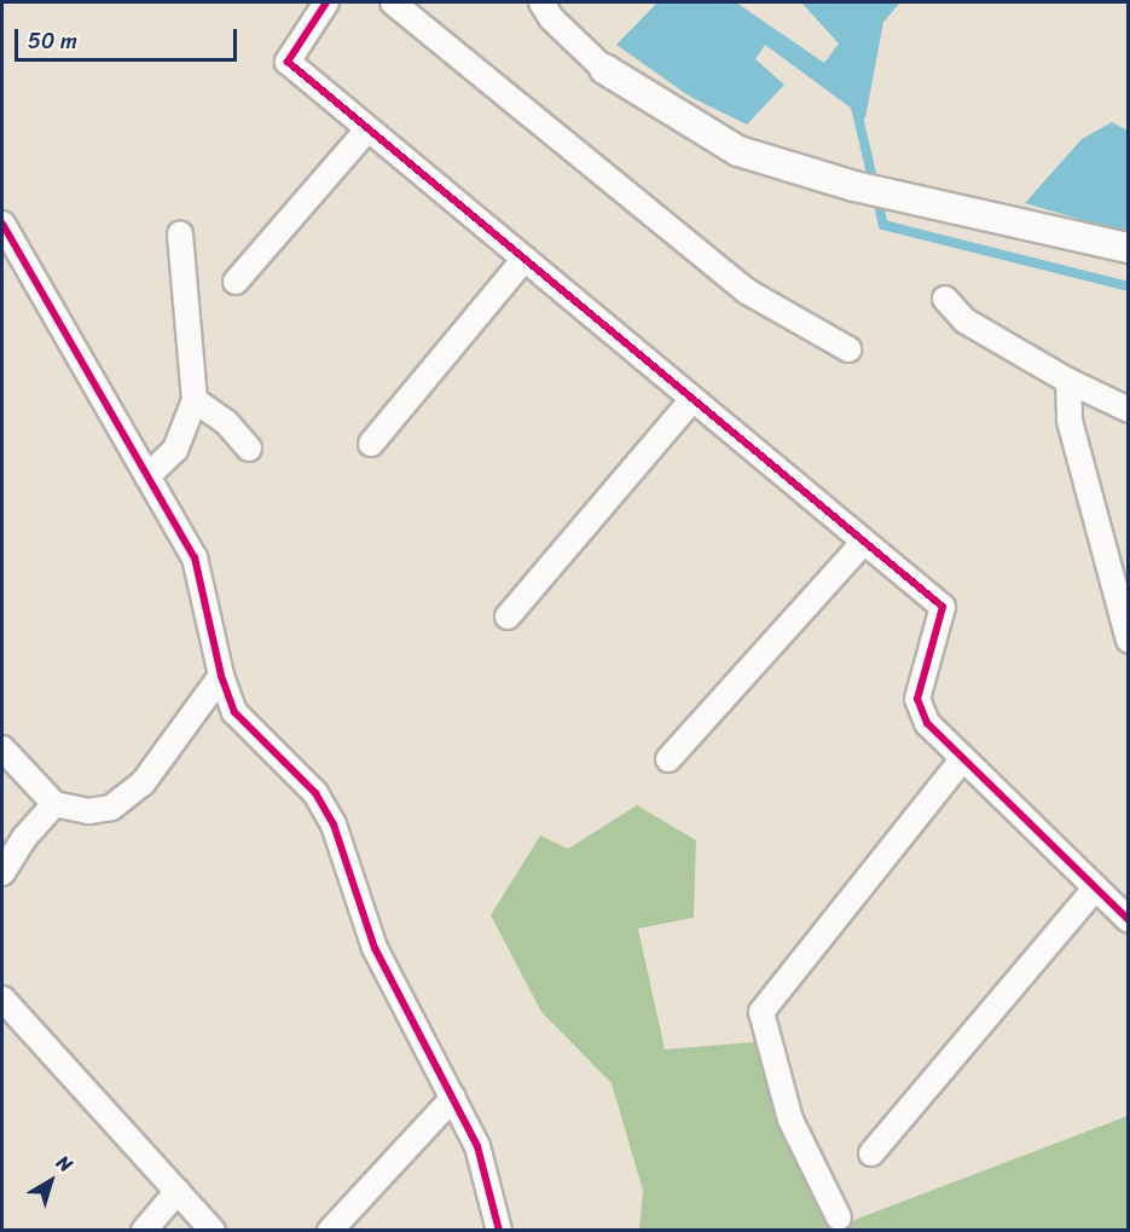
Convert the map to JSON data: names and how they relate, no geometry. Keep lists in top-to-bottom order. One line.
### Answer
{"scale_bar":"50 m","north":"top right"}
